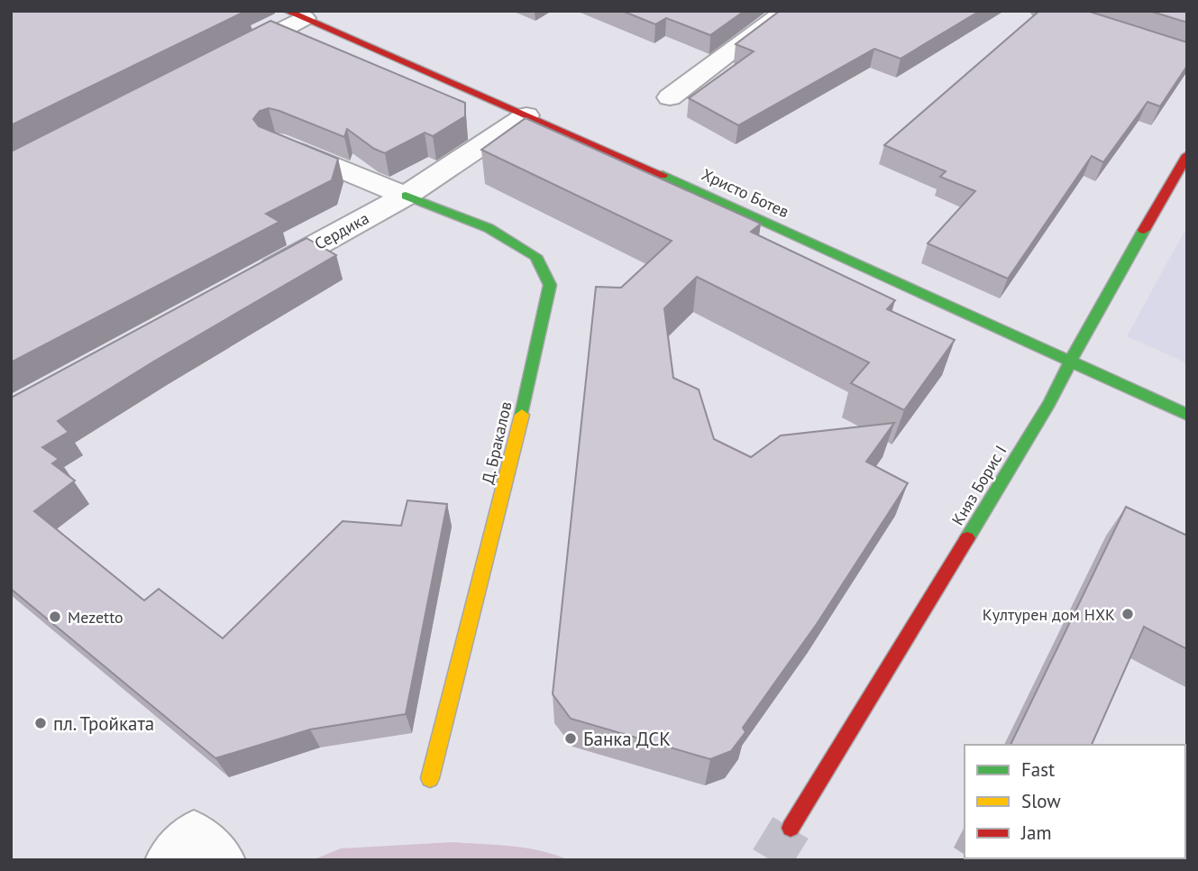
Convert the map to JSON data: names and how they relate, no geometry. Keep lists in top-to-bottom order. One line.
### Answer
{"streets":{"street":["Христо Ботев","Сердика","Д. Бракалов","Княз Борис I"]},"crossings":[["Христо Ботев","Сердика"],["Христо Ботев","Княз Борис I"],["Сердика","Д. Бракалов"]],"places":["Културен дом НХК","Mezetto","пл. Тройката","Банка ДСК"],"legend":["Fast","Slow","Jam"]}
